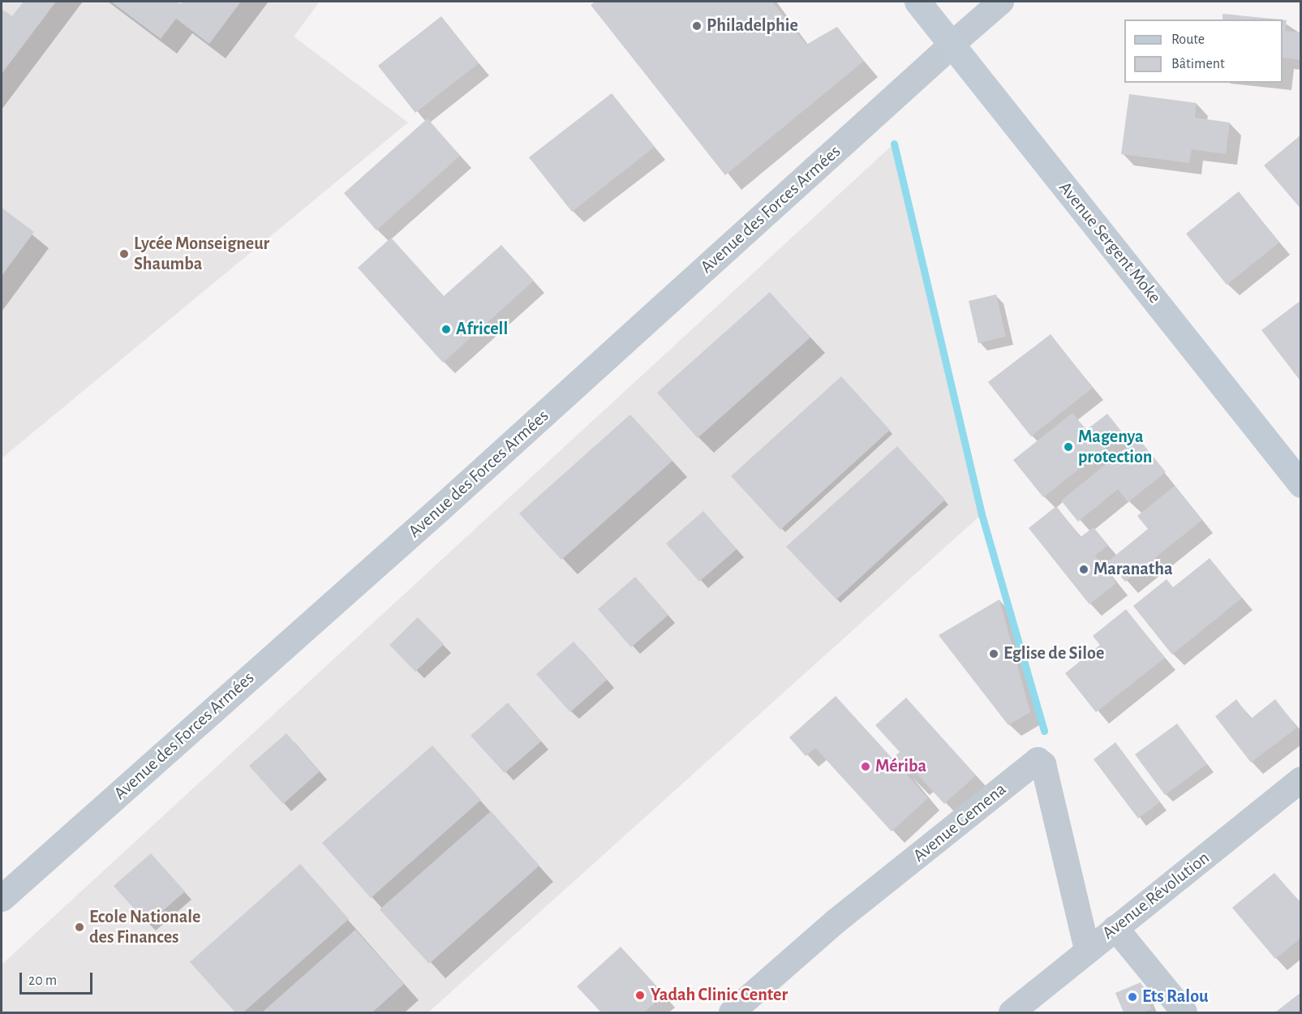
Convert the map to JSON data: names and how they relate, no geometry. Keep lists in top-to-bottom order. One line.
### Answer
{"streets":{"main road":["Avenue Sergent Moke"],"street":["Avenue des Forces Armées","Avenue Gemena","Avenue Révolution"]},"crossings":[["Avenue des Forces Armées","Avenue Sergent Moke"],["Avenue Gemena","Avenue Révolution"]],"places":["Philadelphie","Lycée Monseigneur Shaumba","Africell","Magenya protection","Maranatha","Eglise de Siloe","Mériba","Ecole Nationale des Finances","Yadah Clinic Center","Ets Ralou"],"legend":["Route","Bâtiment"],"scale_bar":"20 m"}
